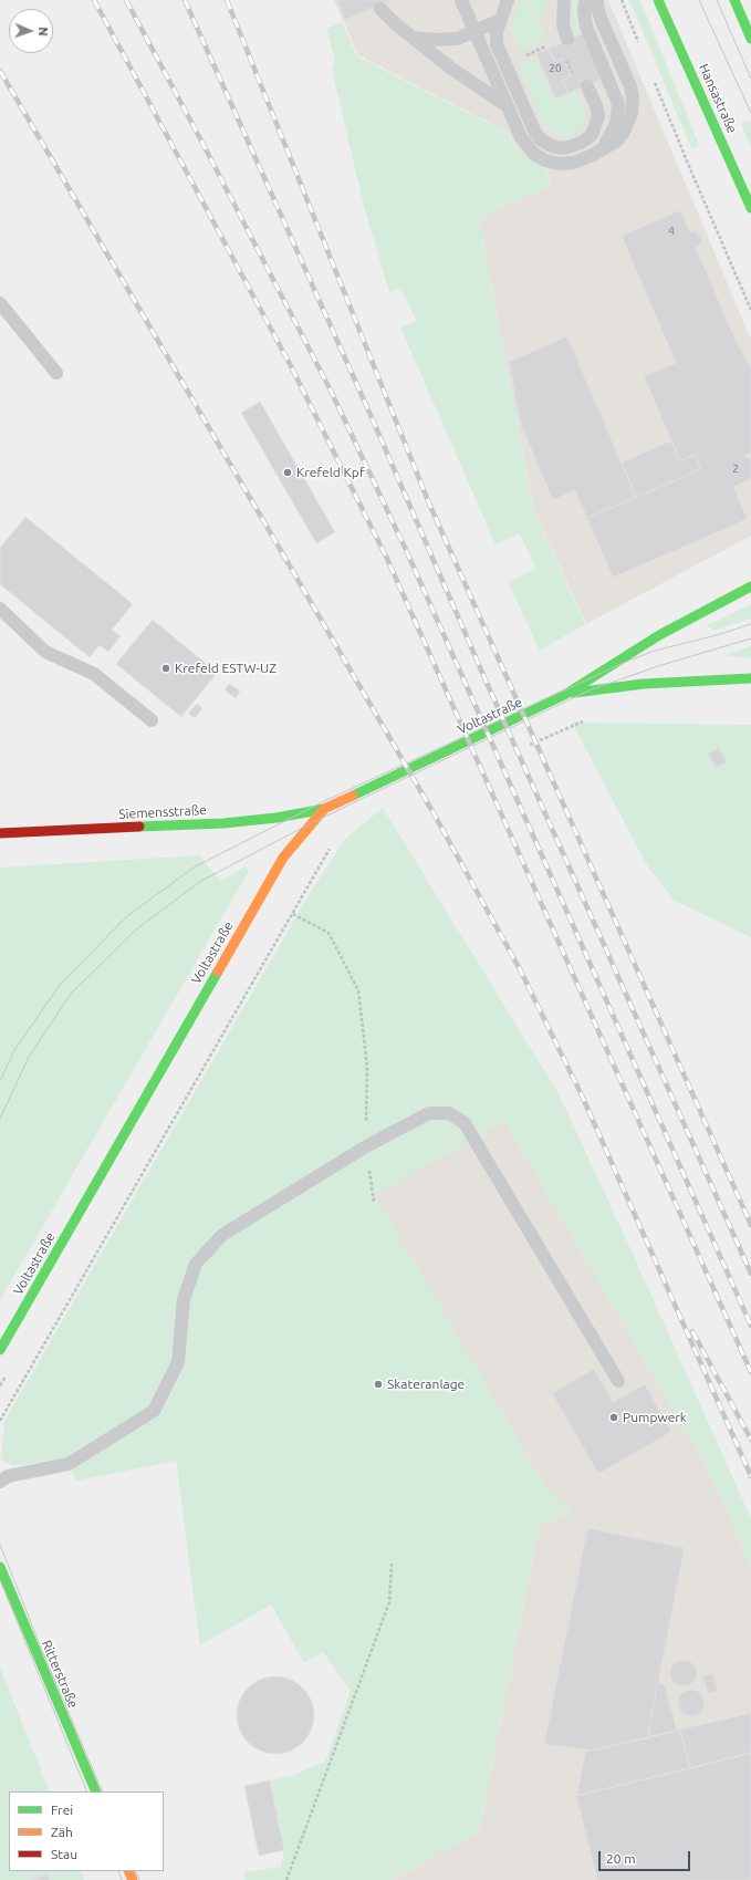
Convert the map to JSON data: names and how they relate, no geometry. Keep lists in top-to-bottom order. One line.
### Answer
{"streets":{"main road":["Hansastraße","Voltastraße","Siemensstraße","Ritterstraße"]},"crossings":[["Voltastraße","Siemensstraße"]],"places":["Krefeld Kpf","Krefeld ESTW-UZ","Skateranlage","Pumpwerk"],"house_numbers":["20","4","2"],"legend":["Frei","Zäh","Stau"],"scale_bar":"20 m","north":"right"}
